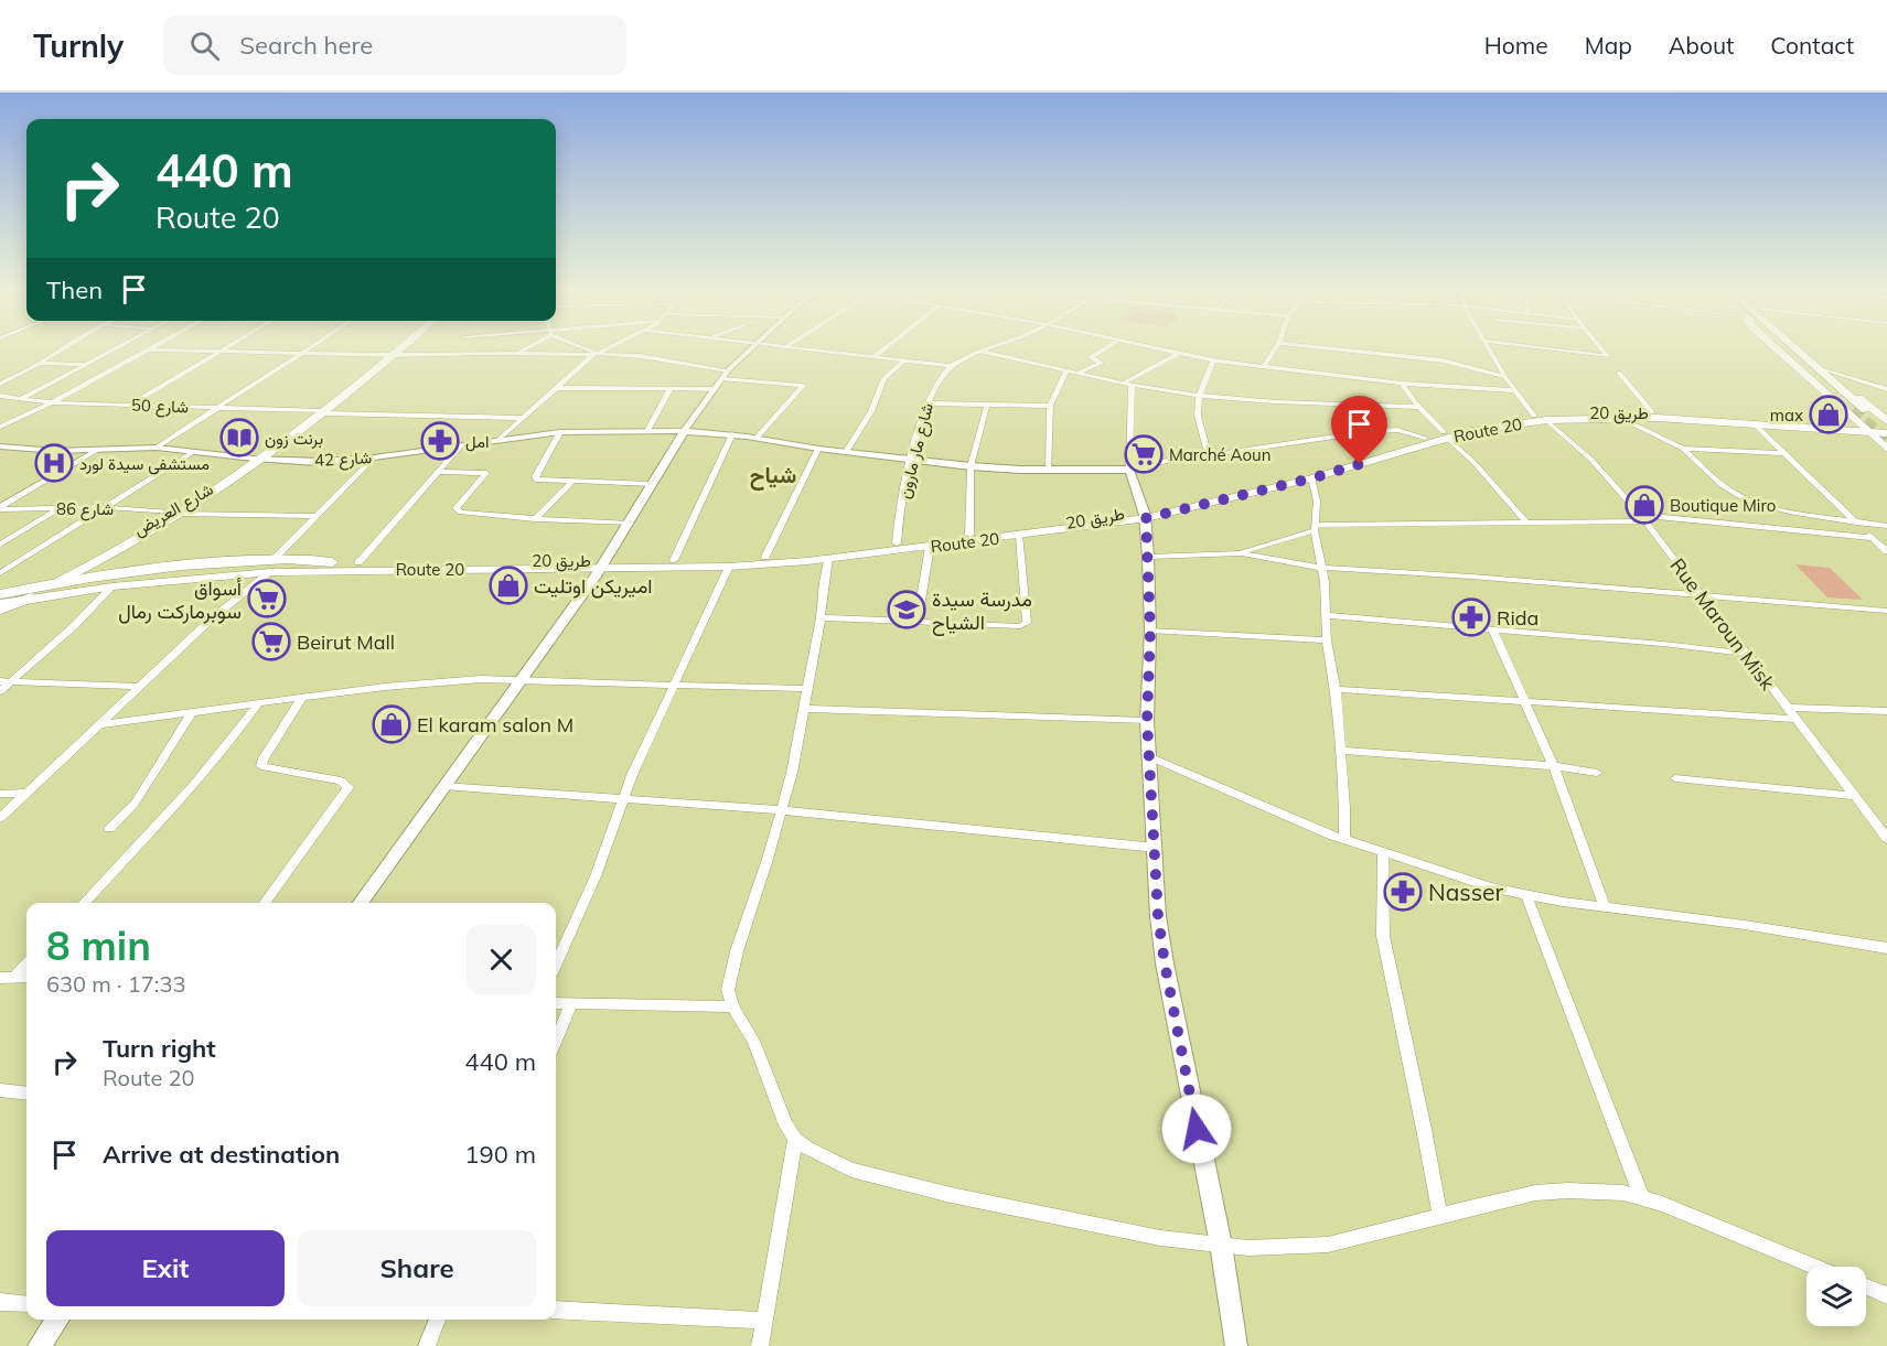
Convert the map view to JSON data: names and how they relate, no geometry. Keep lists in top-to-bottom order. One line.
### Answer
{"streets":{"main road":["طريق 20","Route 20","شارع العريض"],"street":["شارع 50","شارع مار مارون","شارع 42","شارع 86","Rue Maroun Misk"]},"crossings":[["شارع 50","شارع العريض"],["طريق 20","Route 20"],["طريق 20","شارع مار مارون"],["طريق 20","Rue Maroun Misk"],["Route 20","شارع العريض"],["Route 20","Rue Maroun Misk"],["شارع مار مارون","شارع 42"],["شارع 42","شارع العريض"],["شارع 86","شارع العريض"]],"districts":["شياح"],"places":{"shop":["max","Boutique Miro","اميريكن اوتليت","El karam salon M"],"library":["برنت زون"],"pharmacy":["امل","Rida","Nasser"],"supermarket":["Marché Aoun","أسواق سوبرماركت رمال","Beirut Mall"],"hospital":["مستشفى سيدة لورد"],"school or university":["مدرسة سيدة الشياح"]},"page":{"header":"Turnly","search":"Search here","nav":["Home","Map","About","Contact"],"turn":["440 m","Route 20"],"then":"Then","heading":["8 min","630 m · 17:33"],"list":[{"name":"Turn right","note":"Route 20","value":"440 m"},{"name":"Arrive at destination","value":"190 m"}],"buttons":["Exit","Share"]}}
